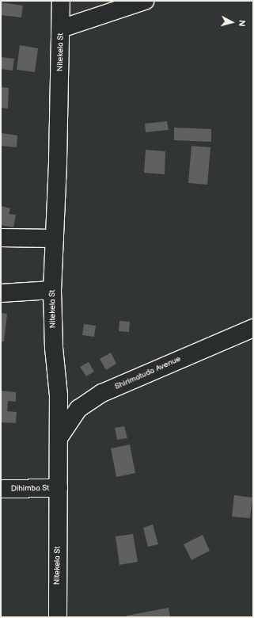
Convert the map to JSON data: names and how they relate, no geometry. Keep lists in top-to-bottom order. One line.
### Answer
{"streets":{"street":["Nitekela St","Shirimatuda Avenue","Dihimba St"]},"crossings":[["Nitekela St","Shirimatuda Avenue"],["Nitekela St","Dihimba St"]],"north":"right"}
